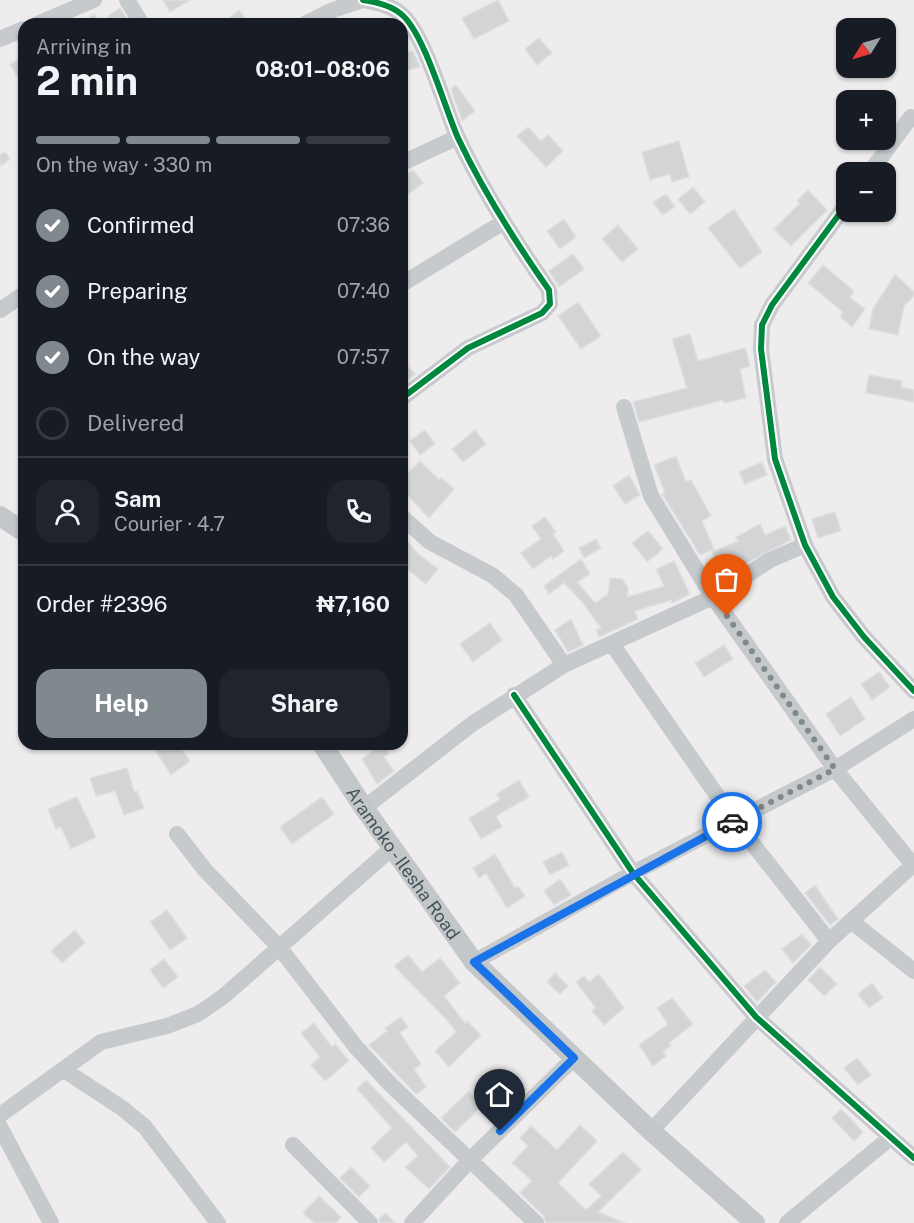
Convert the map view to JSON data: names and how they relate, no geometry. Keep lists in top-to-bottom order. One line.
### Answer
{"streets":{"main road":["Aramoko - Ilesha Road"]},"north":"bottom left","page":{"map_buttons":["+","−"],"heading":["2 min","Arriving in","08:01–08:06"],"panel":["Sam","Courier · 4.7","Order #2396","₦7,160"],"bar":"On the way · 330 m","list":[["Confirmed","07:36"],["Preparing","07:40"],["On the way","07:57"],"Delivered"],"buttons":["Help","Share"]}}
